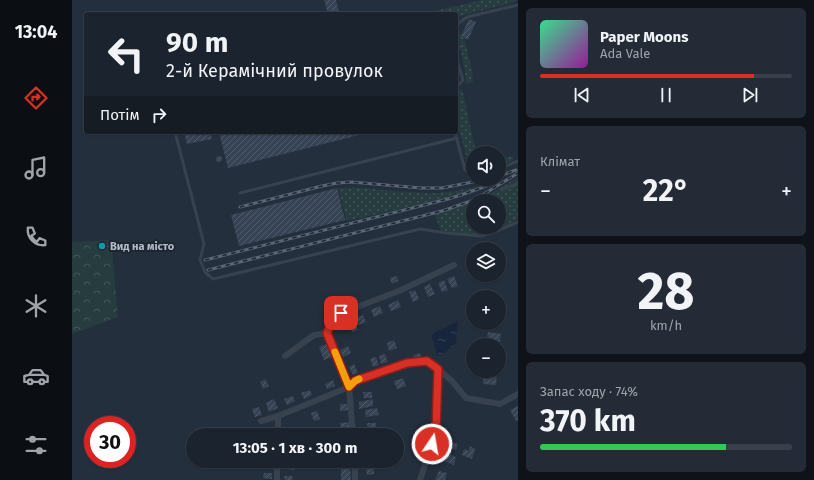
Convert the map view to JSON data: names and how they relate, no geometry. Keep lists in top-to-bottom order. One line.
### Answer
{"places":["Вид на місто"],"page":{"tabs":"13:04","turn":["90 m","2-й Керамічний провулок"],"song":["Paper Moons","Ada Vale"],"then":"Потім","tile":["Клімат",["28","km/h"],["Запас ходу · 74%","370 km"]],"map_buttons":["+","−"],"heat":["−","22°","+"],"limit":"30","trip":"13:05 · 1 хв · 300 m"}}
